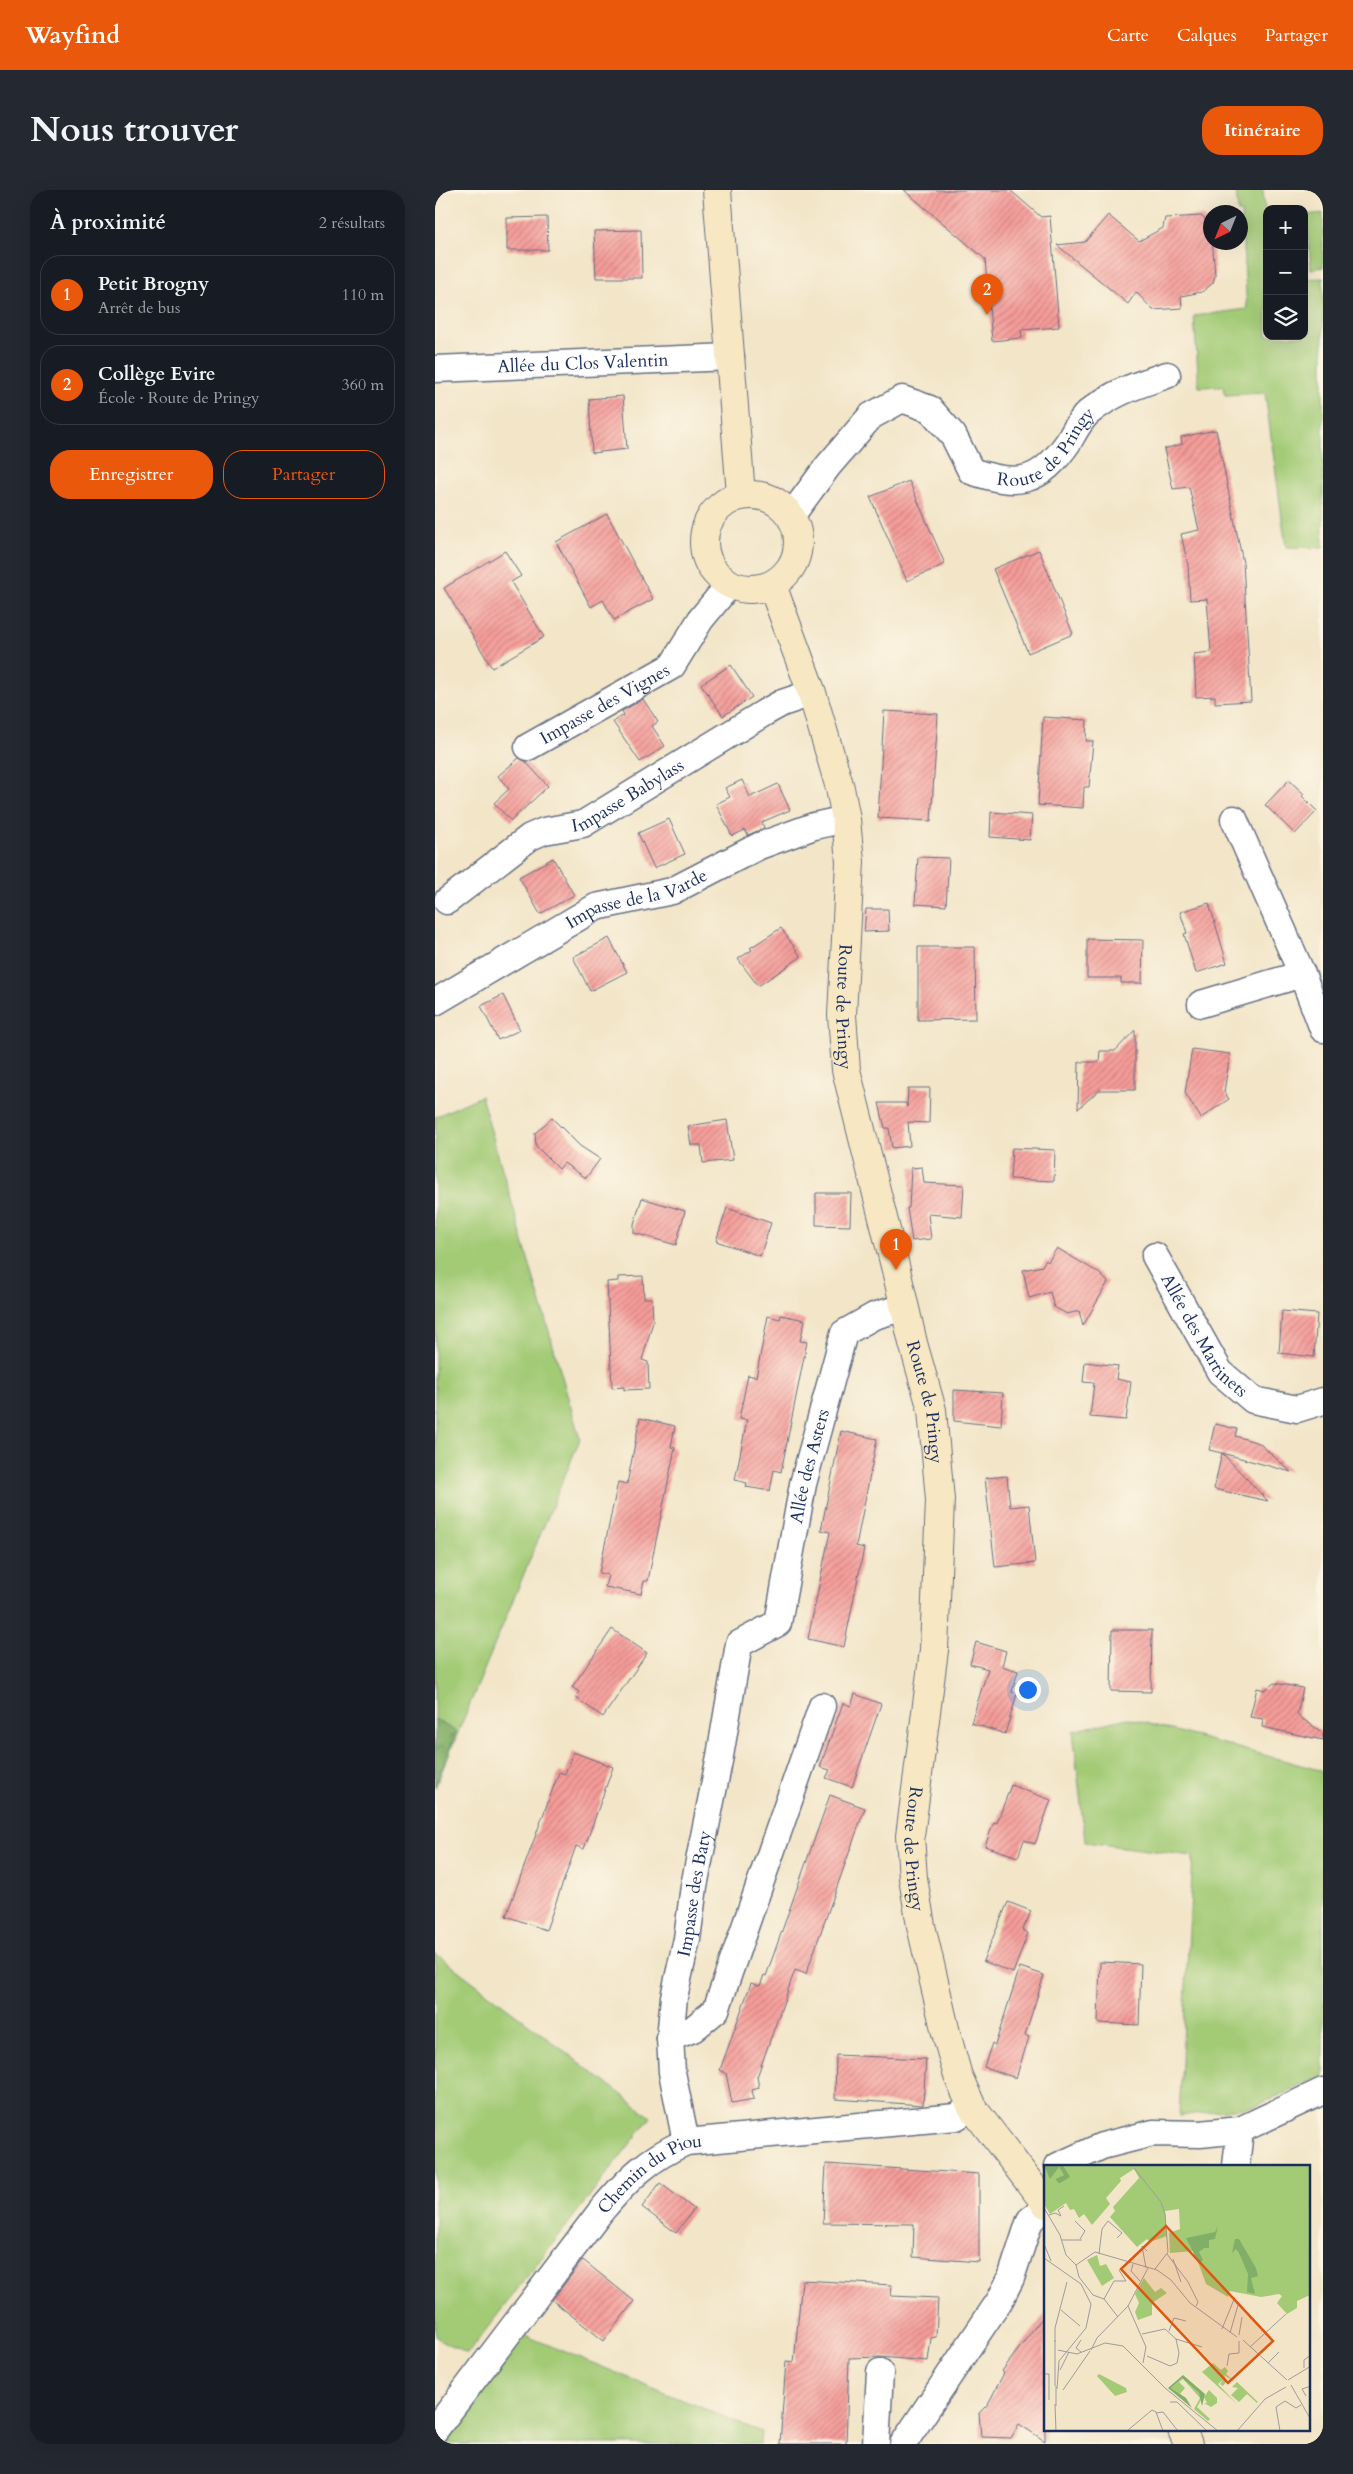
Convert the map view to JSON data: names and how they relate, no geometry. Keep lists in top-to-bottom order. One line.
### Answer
{"streets":{"street":["Allée du Clos Valentin","Route de Pringy","Impasse des Vignes","Impasse Babylass","Impasse de la Varde","Allée des Martinets","Allée des Asters","Impasse des Baty","Chemin du Piou"]},"crossings":[["Route de Pringy","Impasse des Vignes"],["Route de Pringy","Impasse Babylass"],["Route de Pringy","Impasse de la Varde"],["Route de Pringy","Allée des Asters"],["Route de Pringy","Chemin du Piou"],["Allée des Asters","Impasse des Baty"],["Impasse des Baty","Chemin du Piou"]],"north":"bottom left","page":{"header":"Wayfind","nav":["Carte","Calques","Partager"],"title":"Nous trouver","buttons":["Itinéraire",["Enregistrer","Partager"]],"heading":["À proximité","2 résultats"],"map_buttons":["+","−"],"list":[{"mark":"1","name":"Petit Brogny","note":"Arrêt de bus","value":"110 m"},{"mark":"2","name":"Collège Evire","note":"École · Route de Pringy","value":"360 m"}],"pins":["2","1"]}}
